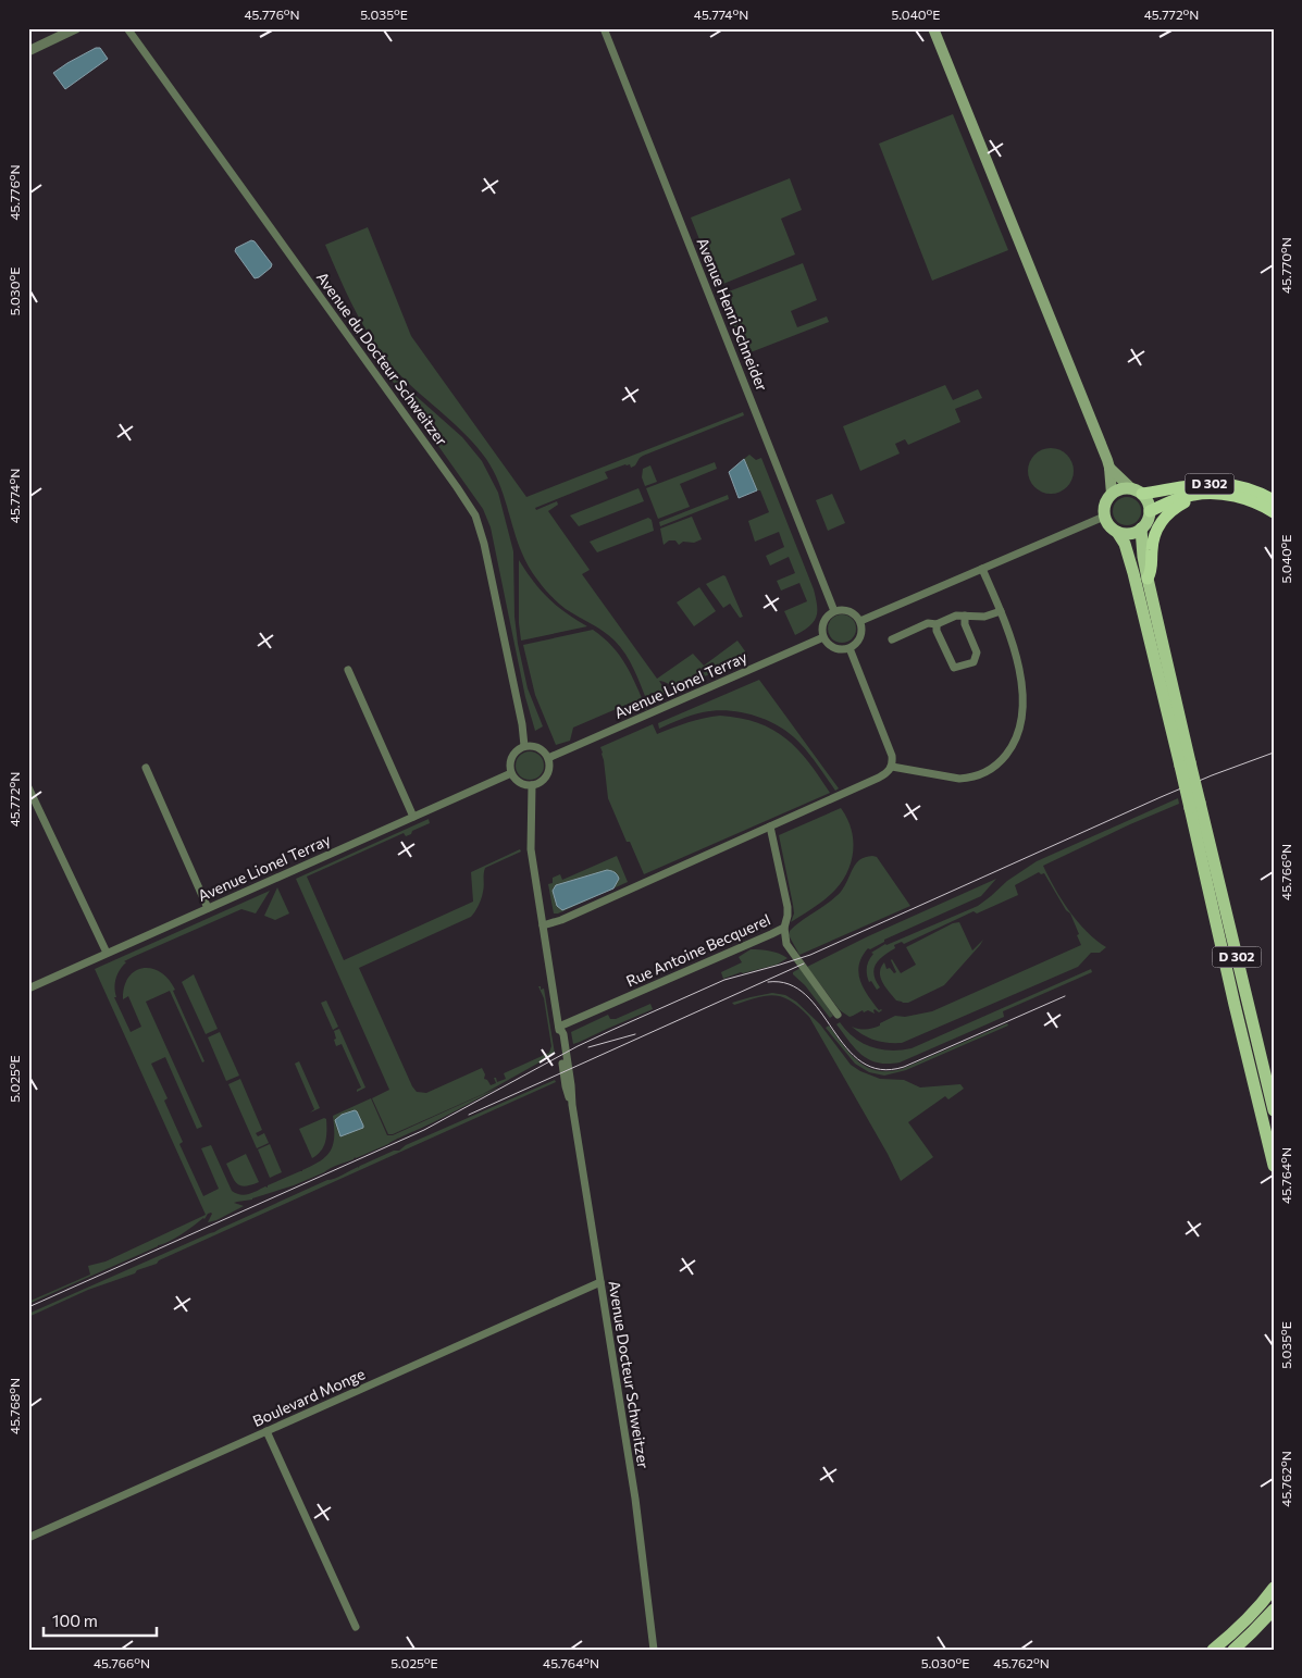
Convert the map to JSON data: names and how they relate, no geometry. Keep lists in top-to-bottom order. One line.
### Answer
{"streets":{"highway":["D 302"],"street":["Avenue Henri Schneider","Avenue du Docteur Schweitzer","Avenue Lionel Terray","Rue Antoine Becquerel","Avenue Docteur Schweitzer","Boulevard Monge"]},"crossings":[["Avenue Henri Schneider","Avenue Lionel Terray"],["Avenue du Docteur Schweitzer","Avenue Lionel Terray"],["Avenue du Docteur Schweitzer","Avenue Docteur Schweitzer"],["Avenue Lionel Terray","Avenue Docteur Schweitzer"],["Rue Antoine Becquerel","Avenue Docteur Schweitzer"],["Avenue Docteur Schweitzer","Boulevard Monge"]],"scale_bar":"100 m","coordinates":["45.776°N","5.035°E","45.774°N","5.040°E","45.772°N","45.770°N","5.030°E","45.766°N","5.025°E","45.764°N","45.768°N","45.762°N"]}
